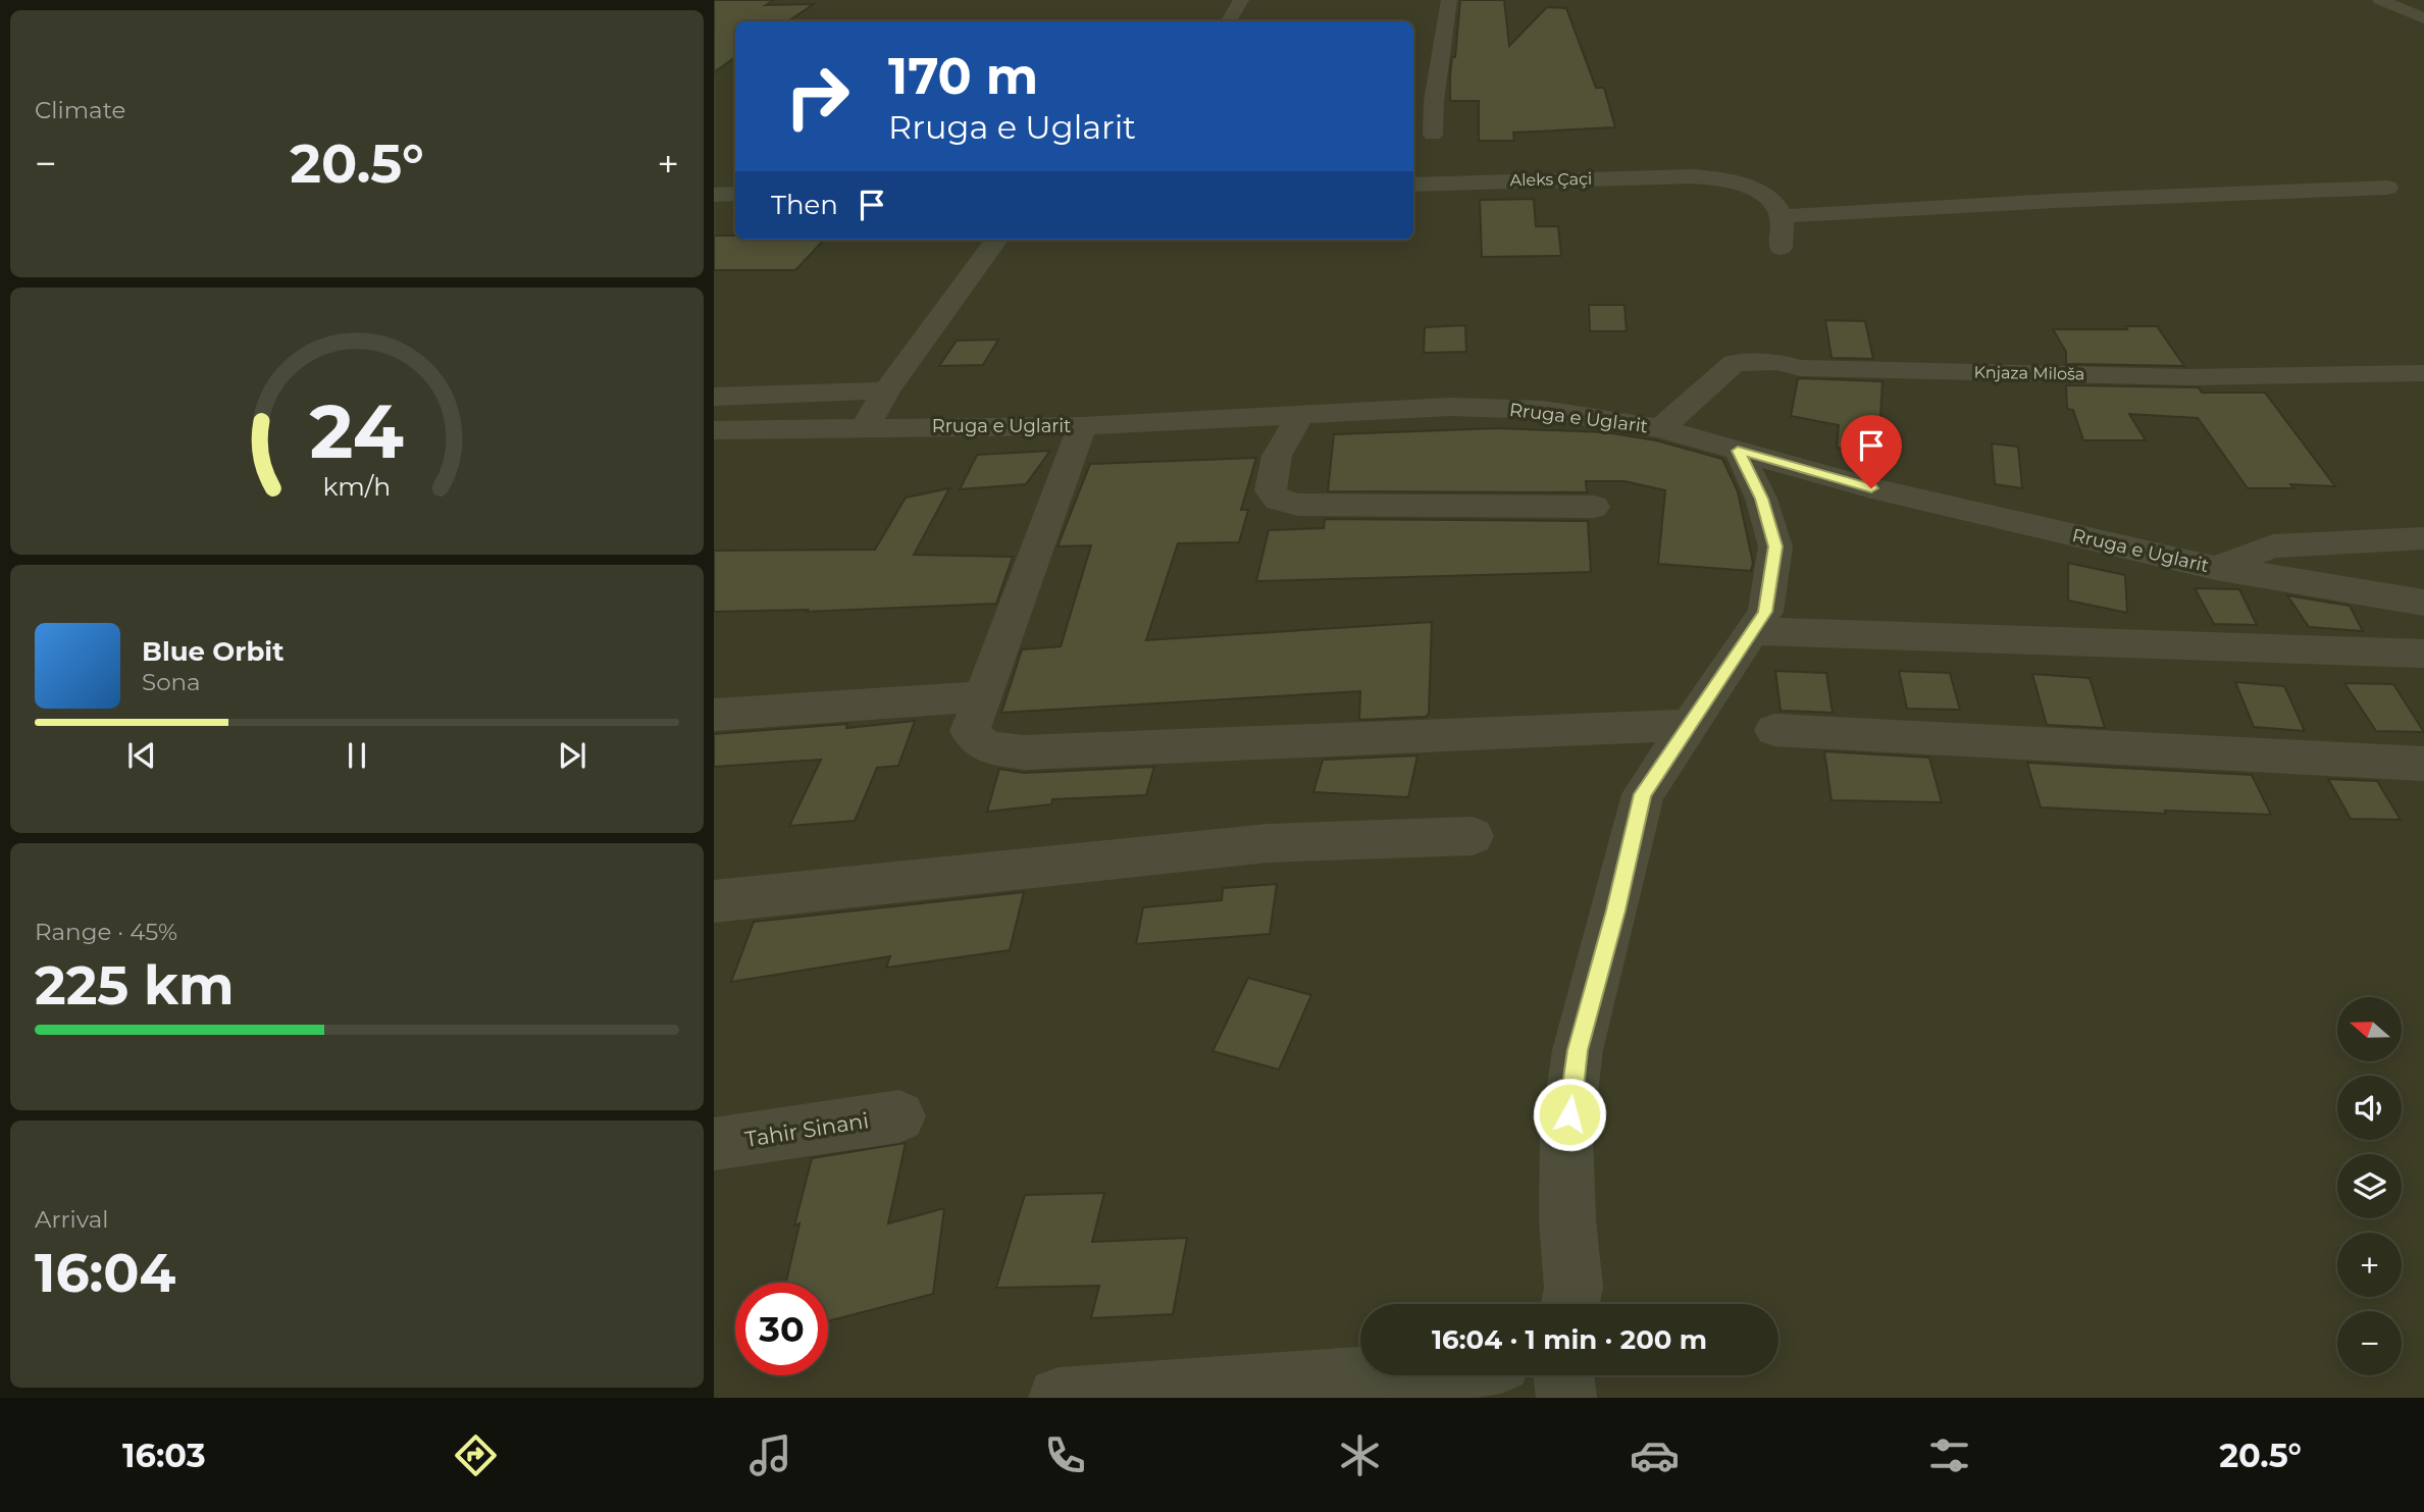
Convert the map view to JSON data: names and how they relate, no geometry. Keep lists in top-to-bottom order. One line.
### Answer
{"streets":{"street":["Aleks Çaçi","Knjaza Miloša","Rruga e Uglarit","Tahir Sinani"]},"crossings":[["Knjaza Miloša","Rruga e Uglarit"]],"north":"left","page":{"tile":["Climate",["Range · 45%","225 km"],["Arrival","16:04"]],"turn":["170 m","Rruga e Uglarit"],"heat":["−","20.5°","+"],"then":"Then","song":["Blue Orbit","Sona"],"map_buttons":["+","−"],"limit":"30","trip":"16:04 · 1 min · 200 m","tabs":["16:03","20.5°"],"gauge":["24","km/h"]}}
